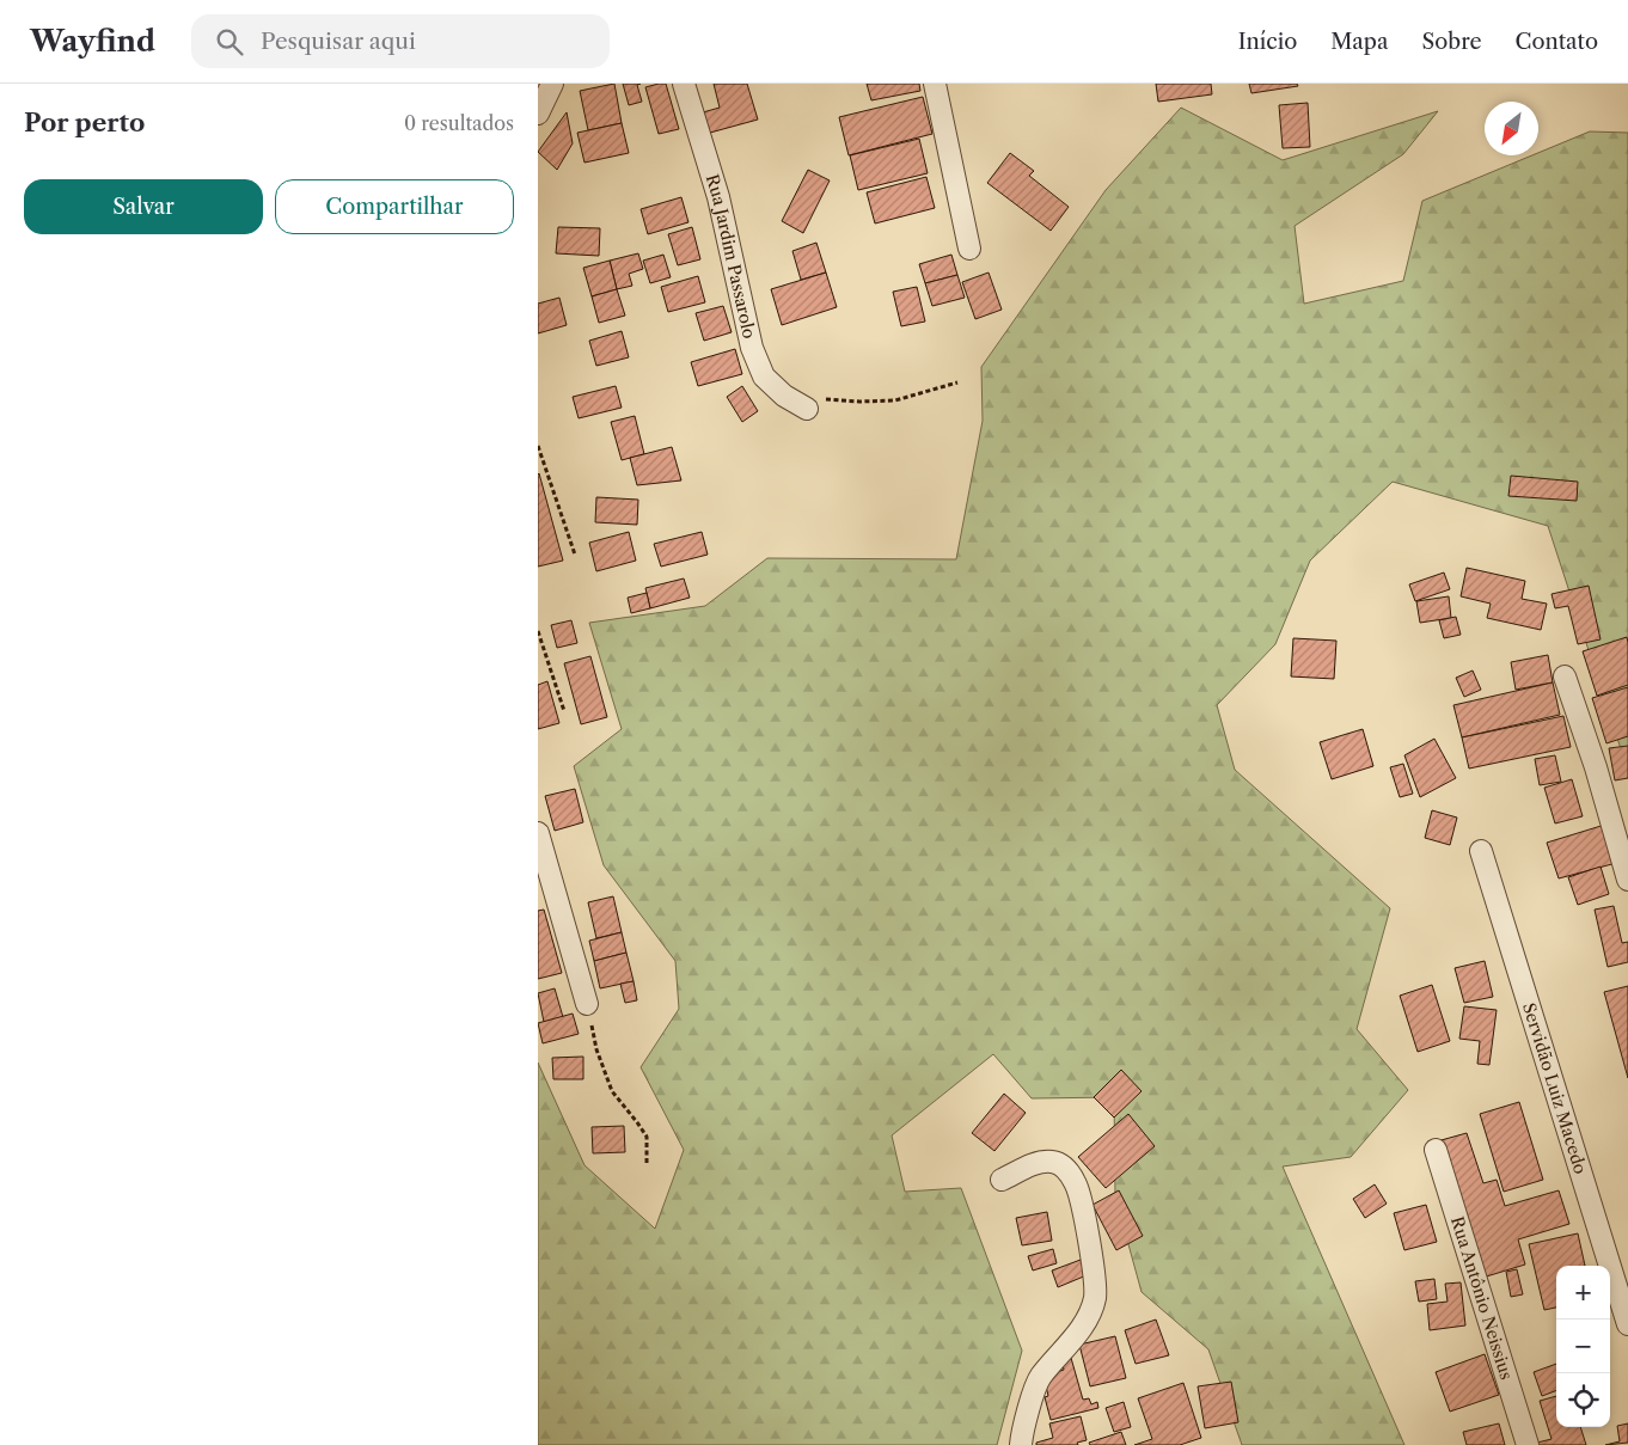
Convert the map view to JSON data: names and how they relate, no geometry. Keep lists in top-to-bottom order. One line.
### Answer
{"streets":{"street":["Rua Jardim Passarolo","Servidão Luiz Macedo","Rua Antônio Neissius"]},"north":"bottom left","page":{"header":"Wayfind","search":"Pesquisar aqui","nav":["Início","Mapa","Sobre","Contato"],"heading":["Por perto","0 resultados"],"buttons":["Salvar","Compartilhar"],"map_buttons":["+","−"]}}
